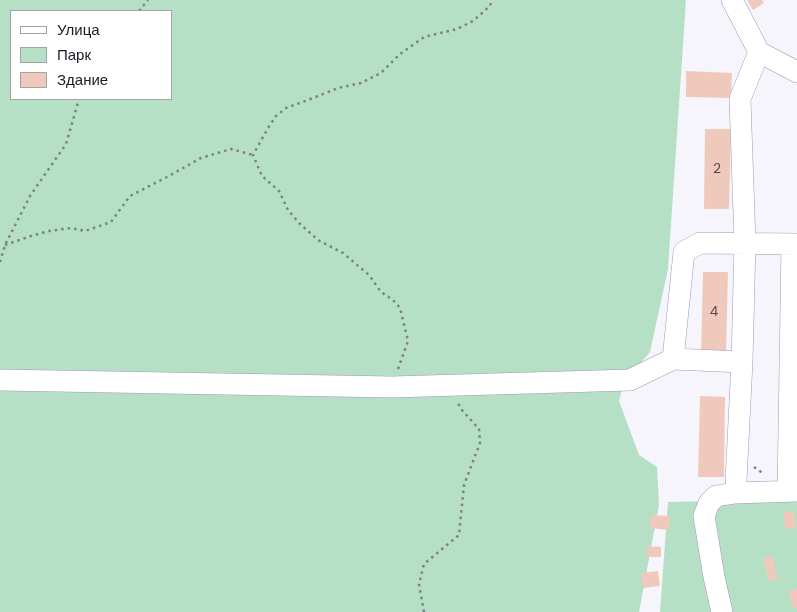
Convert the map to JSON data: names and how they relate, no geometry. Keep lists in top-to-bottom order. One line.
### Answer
{"house_numbers":["2","4"],"legend":["Улица","Парк","Здание"]}
